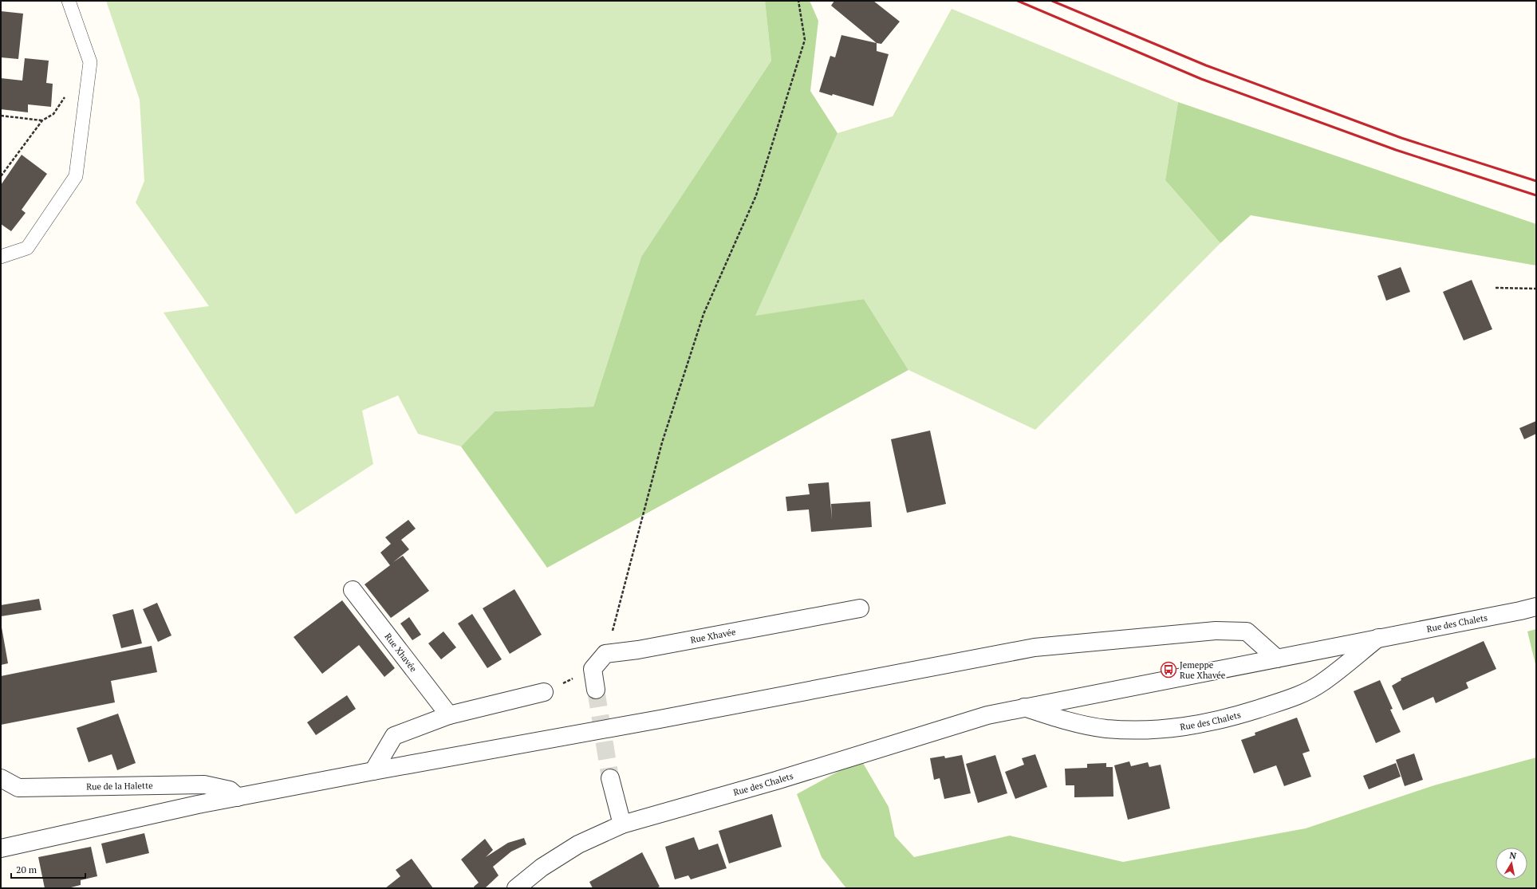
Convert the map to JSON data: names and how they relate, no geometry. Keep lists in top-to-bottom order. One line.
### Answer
{"streets":{"street":["Rue des Chalets","Rue Xhavée","Rue de la Halette"]},"places":{"bus stop":["Jemeppe Rue Xhavée"]},"scale_bar":"20 m","north":"top"}
